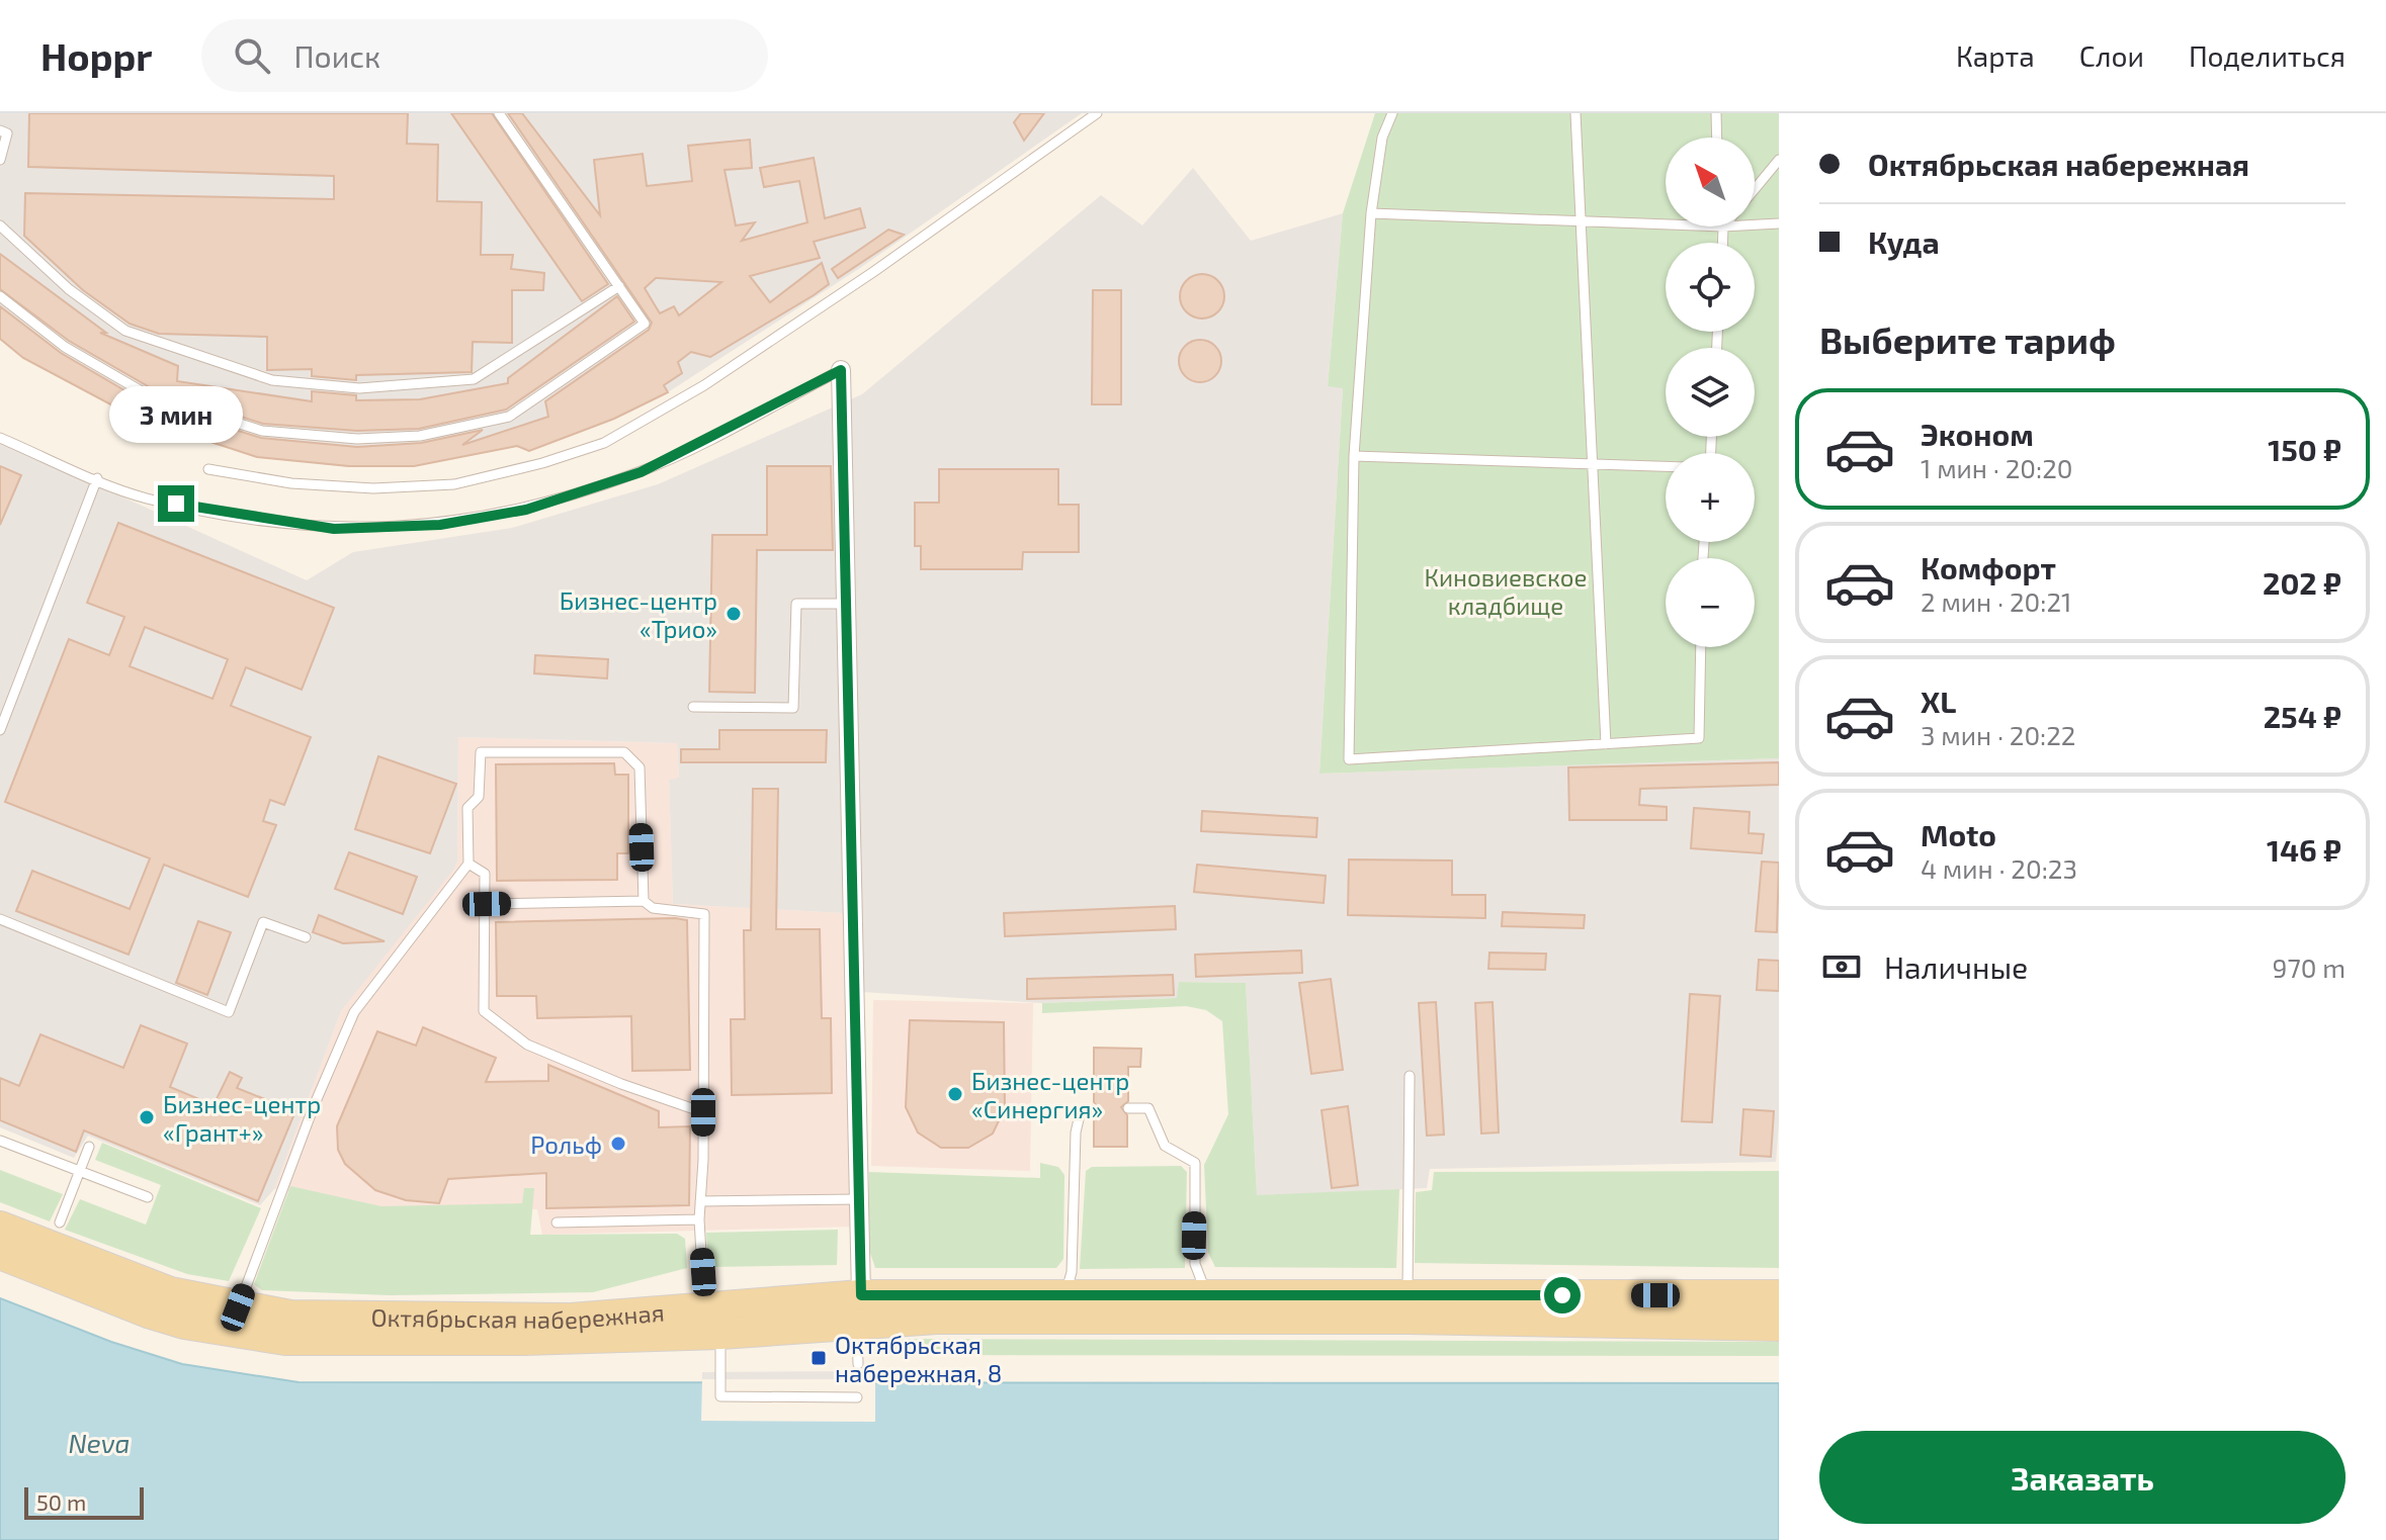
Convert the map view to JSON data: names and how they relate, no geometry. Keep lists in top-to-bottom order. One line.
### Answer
{"streets":{"main road":["Октябрьская набережная"]},"water":["Neva"],"parks":["Киновиевское кладбище"],"places":{"other":["Бизнес-центр «Трио»","Бизнес-центр «Синергия»","Бизнес-центр «Грант+»","Рольф"],"transit":["Октябрьская набережная, 8"]},"scale_bar":"50 m","north":"top left","page":{"header":"Hoppr","search":"Поиск","nav":["Карта","Слои","Поделиться"],"banner":["Октябрьская набережная","Куда"],"map_buttons":["+","−"],"heading":"Выберите тариф","bubble":"3 мин","list":[{"name":"Эконом","note":"1 мин · 20:20","value":"150 ₽"},{"name":"Комфорт","note":"2 мин · 20:21","value":"202 ₽"},{"name":"XL","note":"3 мин · 20:22","value":"254 ₽"},{"name":"Moto","note":"4 мин · 20:23","value":"146 ₽"}],"pay":["Наличные","970 m"],"buttons":"Заказать","scale":"50 m"}}
